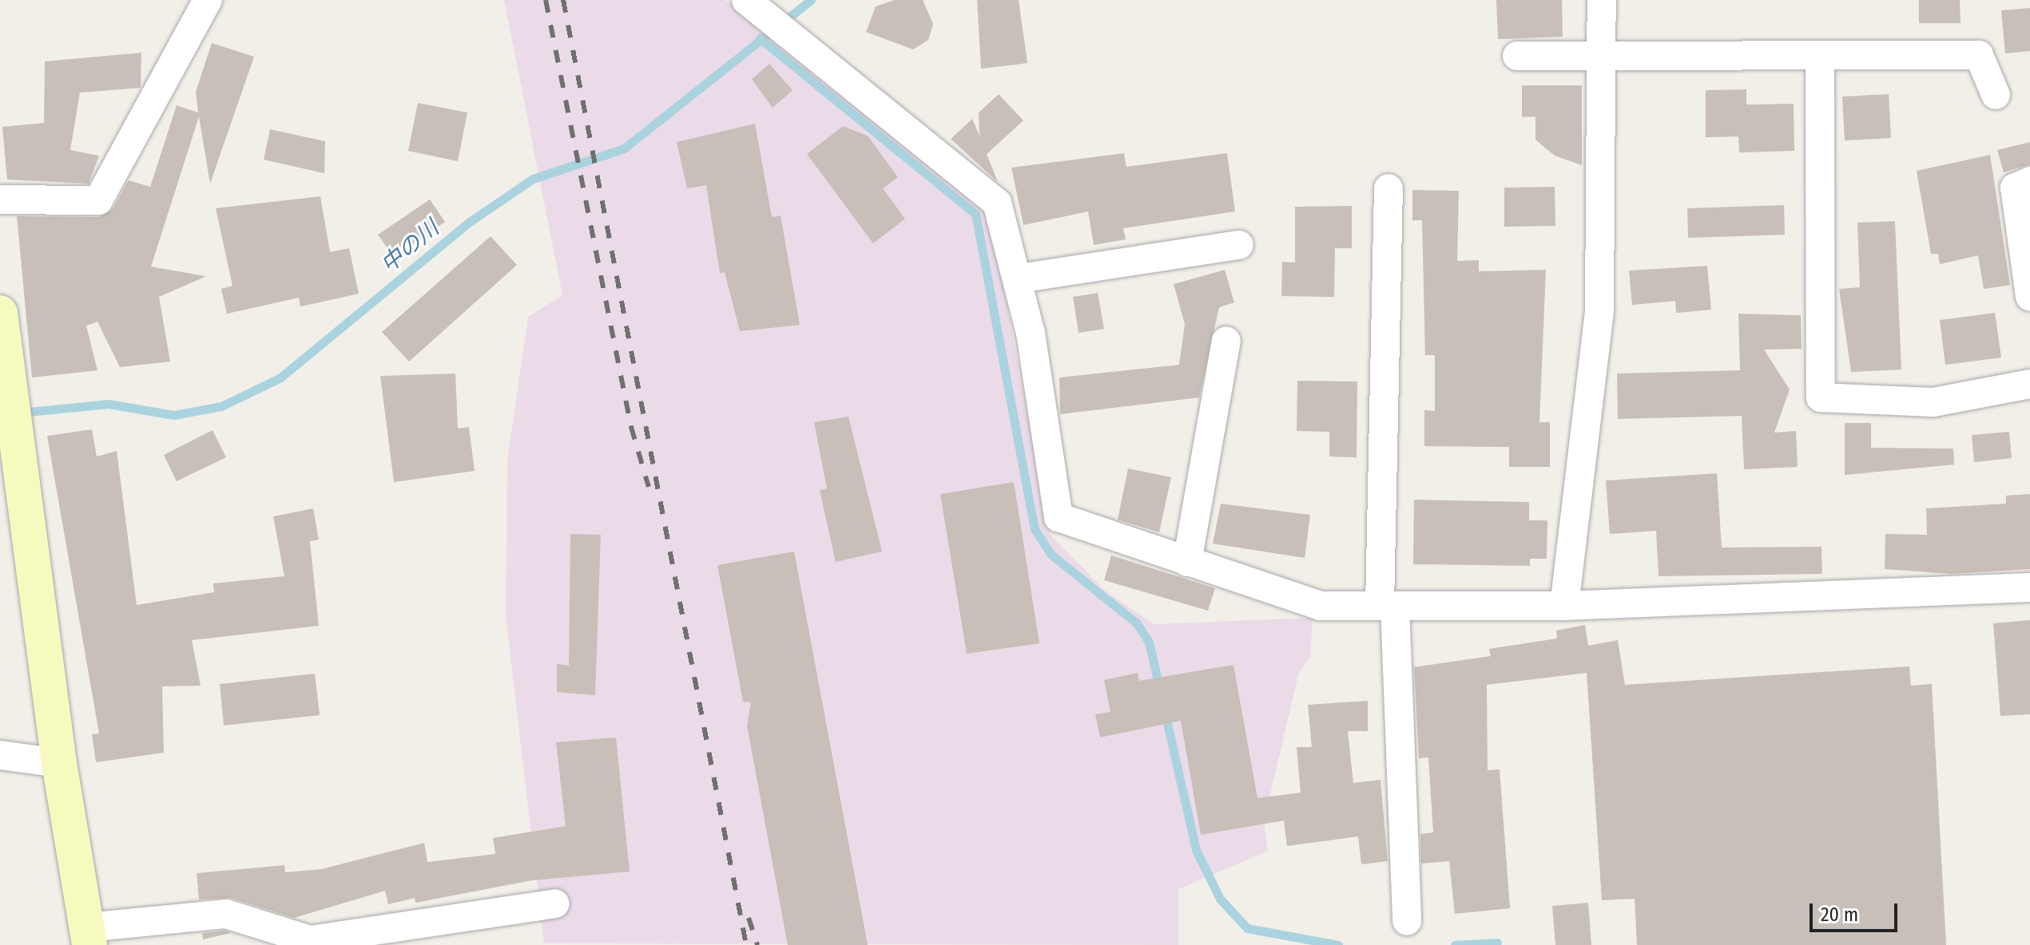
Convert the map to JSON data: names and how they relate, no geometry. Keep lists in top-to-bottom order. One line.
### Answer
{"water":["中の川"],"scale_bar":"20 m"}
